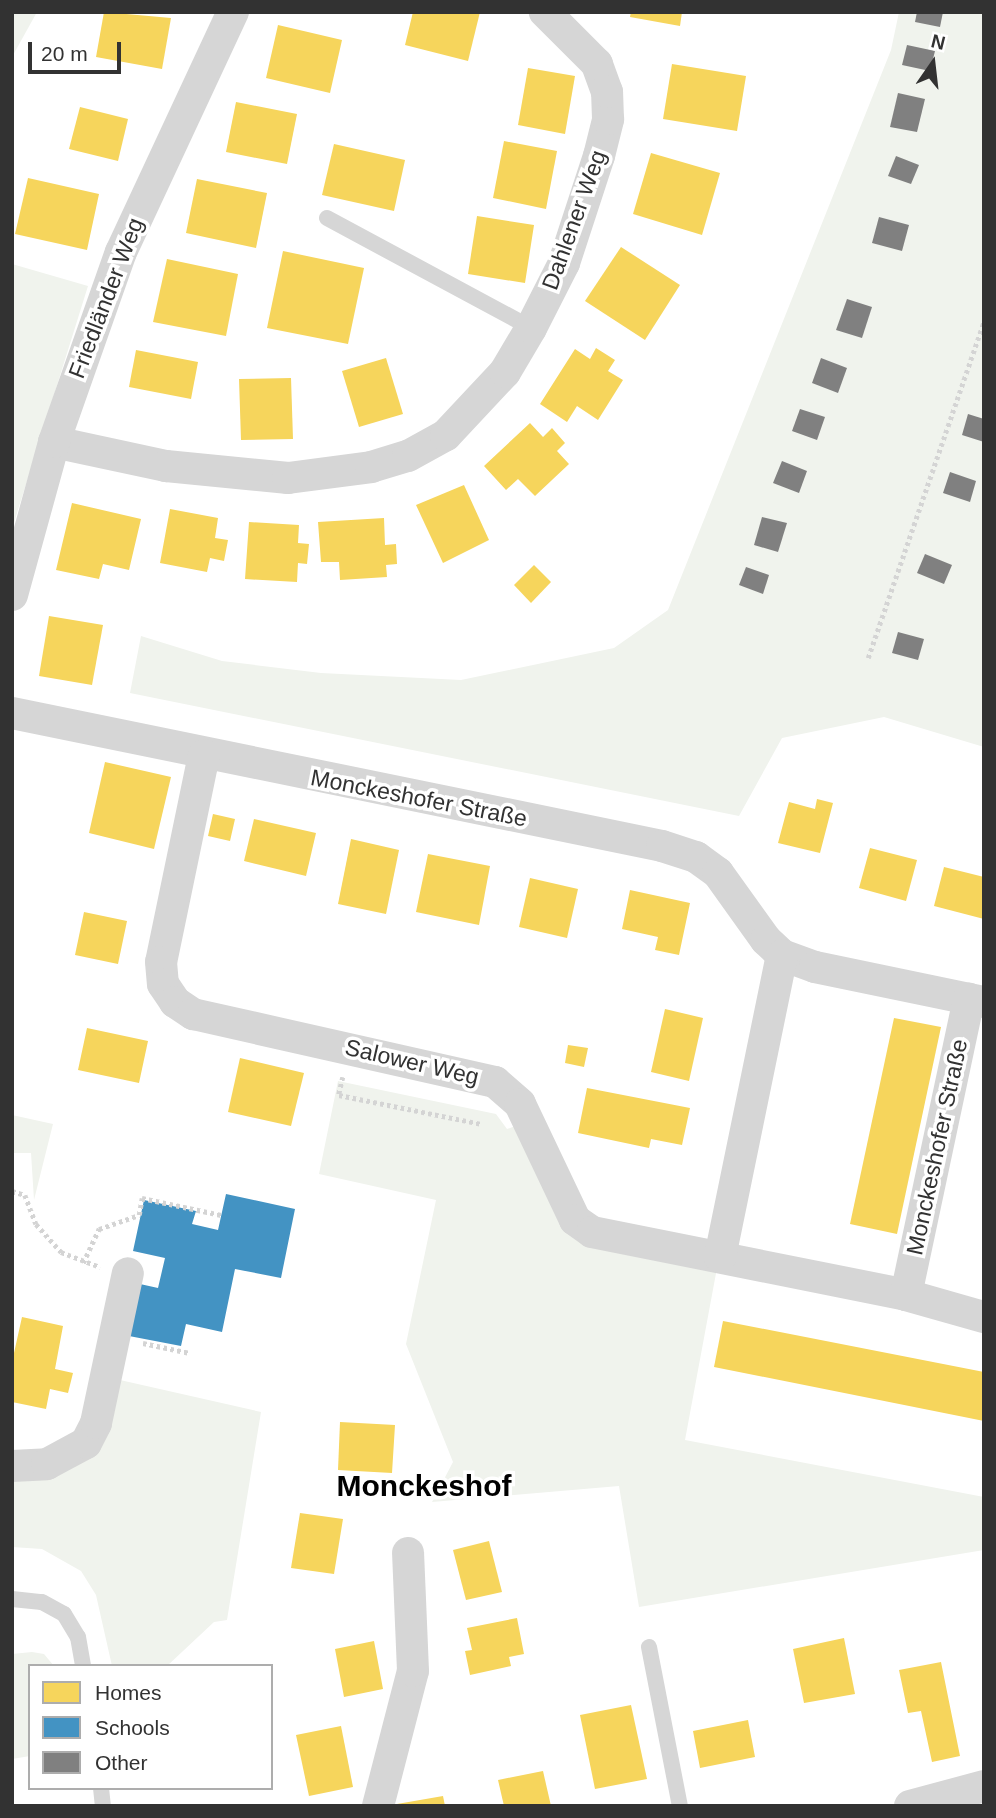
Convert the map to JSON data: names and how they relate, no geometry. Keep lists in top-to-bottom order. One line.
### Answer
{"streets":{"street":["Dahlener Weg","Friedländer Weg","Monckeshofer Straße","Salower Weg"]},"crossings":[["Dahlener Weg","Friedländer Weg"],["Monckeshofer Straße","Salower Weg"]],"districts":["Monckeshof"],"legend":["Homes","Schools","Other"],"scale_bar":"20 m","north":"top"}
